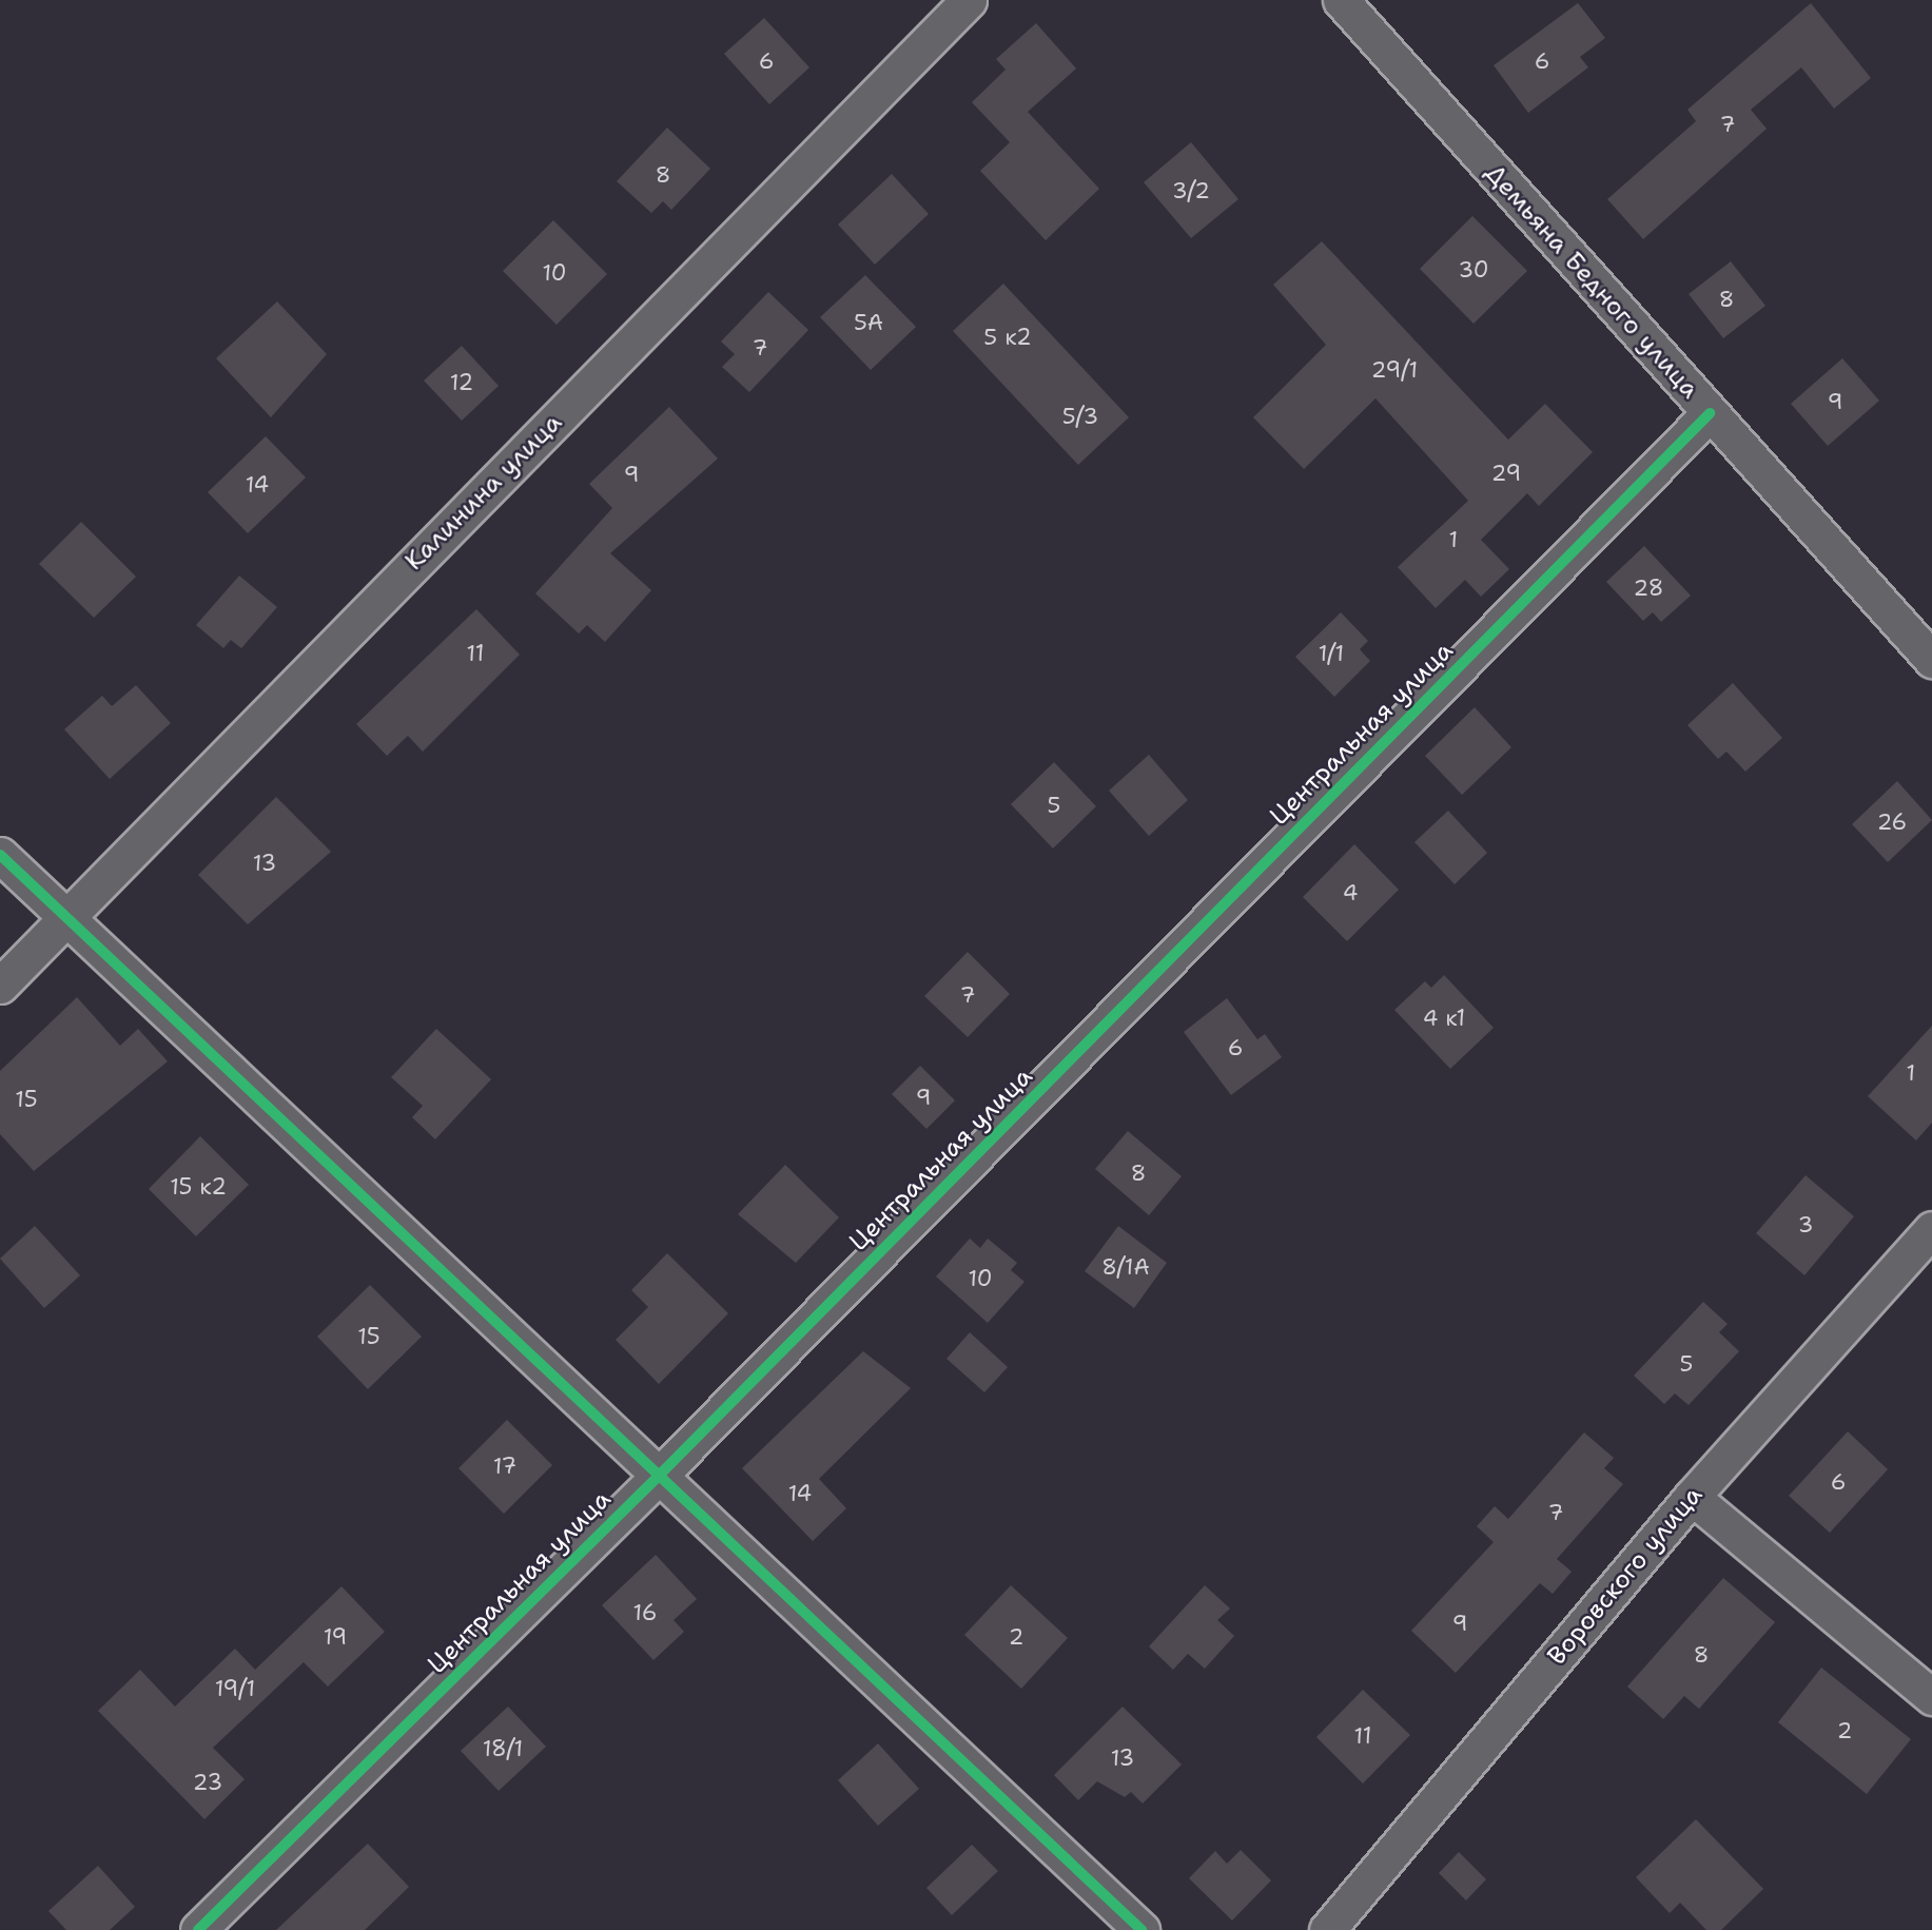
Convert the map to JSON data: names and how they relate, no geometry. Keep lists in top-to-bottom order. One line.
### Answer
{"streets":{"street":["Демьяна Бедного улица","Калинина улица","Центральная улица","Воровского улица"]},"crossings":[["Демьяна Бедного улица","Центральная улица"]],"house_numbers":["6","6","7","8","3/2","30","10","8","5А","5 к2","7","29/1","12","9","5/3","29","9","14","1","28","11","1/1","5","26","13","4","7","4 к1","6","1","9","15","8","15 к2","3","8/1А","10","15","5","17","6","14","7","16","9","19","2","8","19/1","2","11","18/1","13","23"]}
